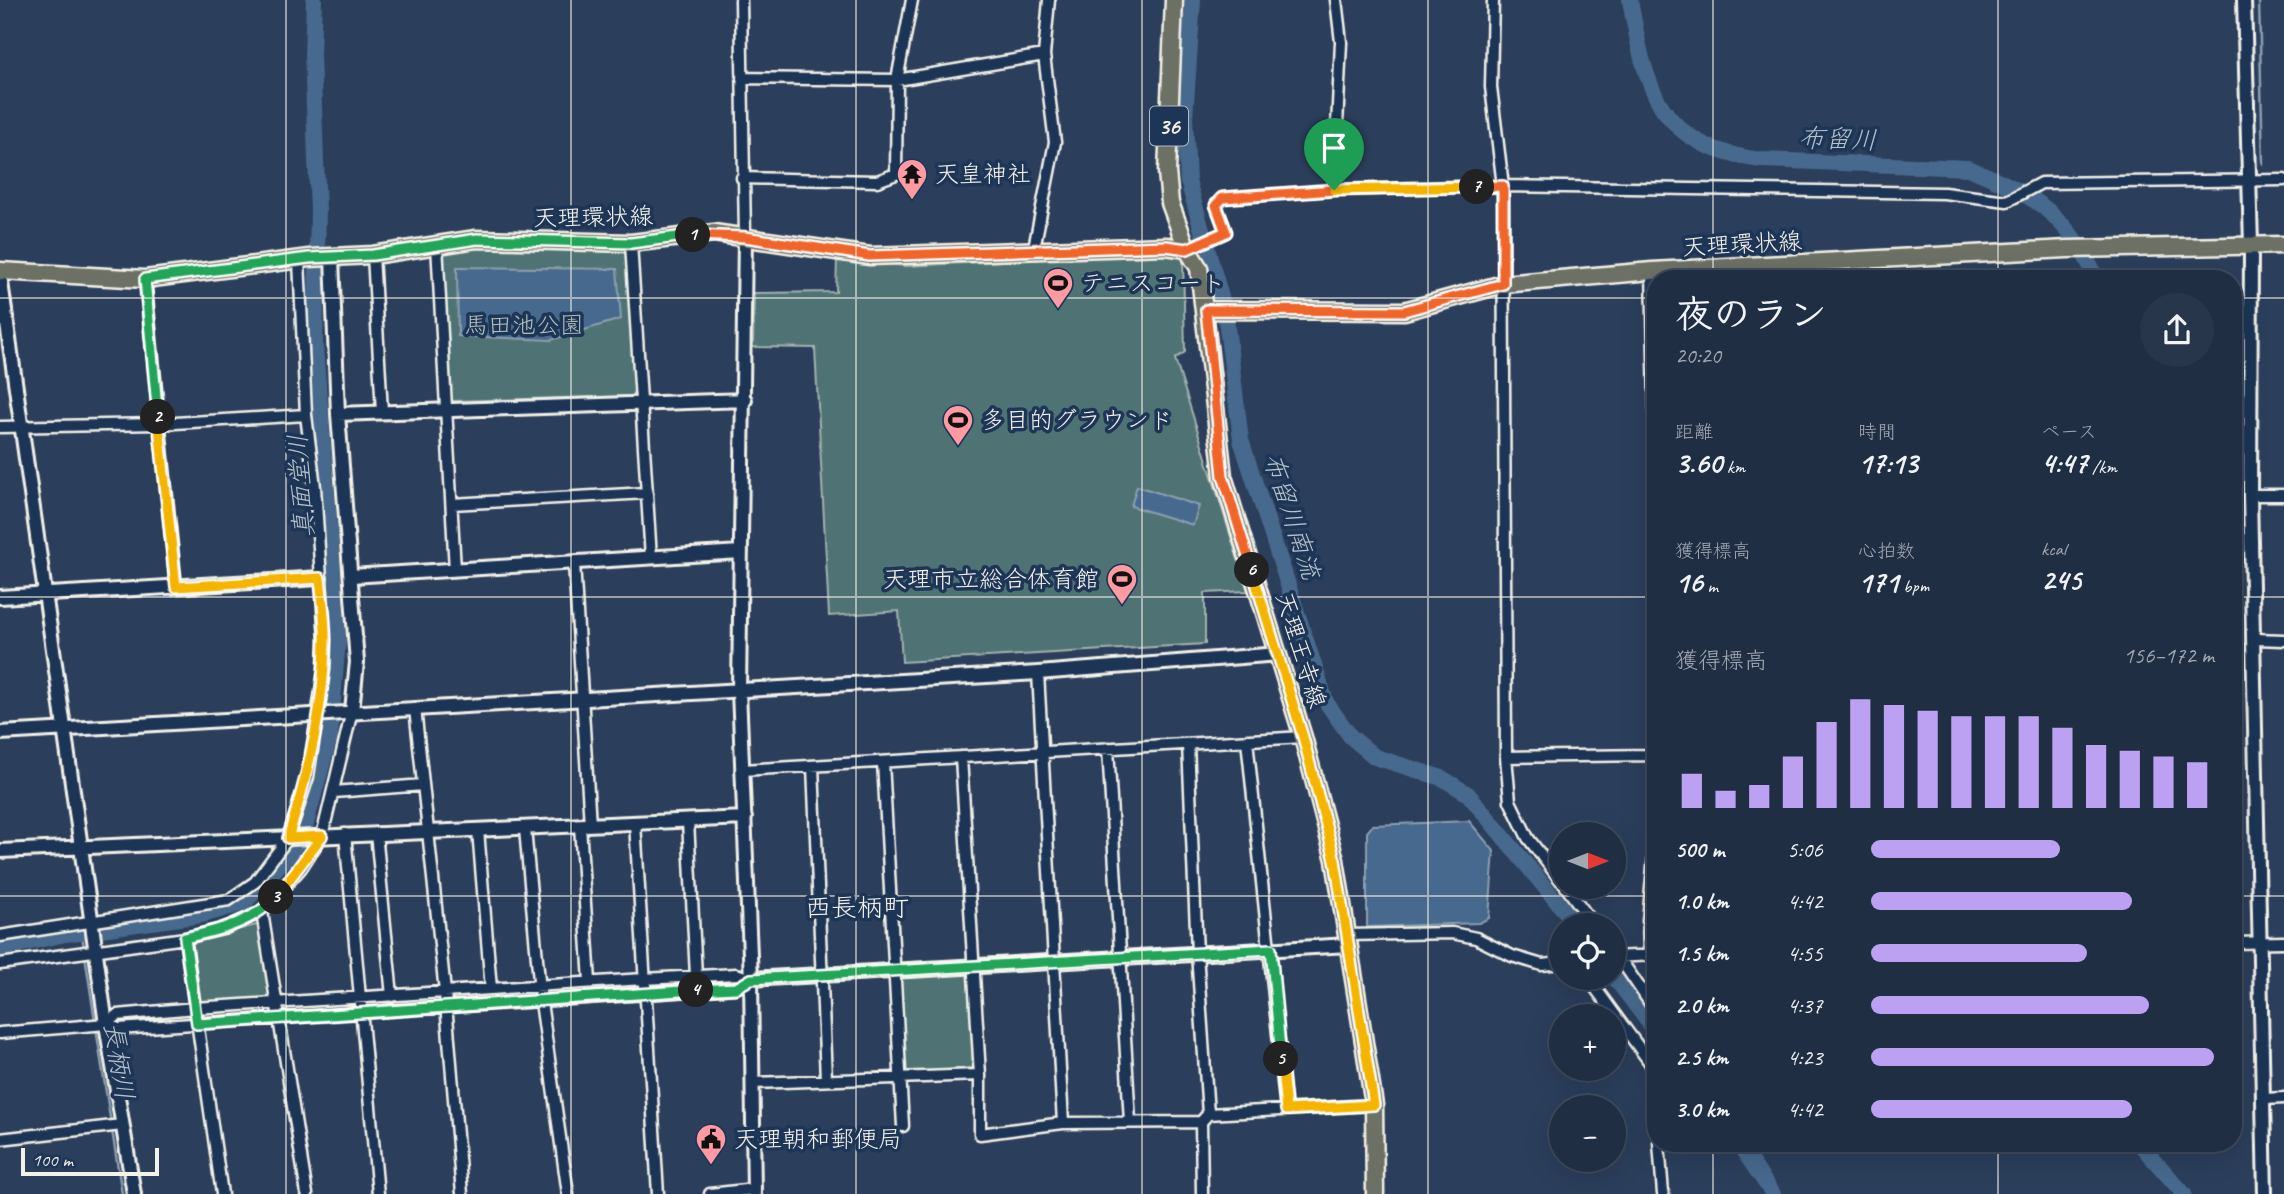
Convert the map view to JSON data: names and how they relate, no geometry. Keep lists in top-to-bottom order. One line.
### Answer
{"streets":{"main road":["36","天理環状線","天理王寺線"]},"crossings":[["天理環状線","天理王寺線"]],"districts":["西長柄町"],"water":["布留川","真面堂川","布留川南流","長柄川"],"parks":["馬田池公園"],"places":{"temple":["天皇神社"],"sports":["テニスコート","多目的グラウンド","天理市立総合体育館"],"public building":["天理朝和郵便局"]},"scale_bar":"100 m","north":"right","page":{"pins":["7","1","2","6","3","4","5"],"heading":["夜のラン","20:20"],"stats":[["距離","3.60 km"],["時間","17:13"],["ペース","4:47 /km"],["獲得標高","16 m"],["心拍数","171 bpm"],["kcal","245"]],"chart":["獲得標高","156–172 m"],"map_buttons":["+","−"],"list":[{"name":"500 m","note":"5:06"},{"name":"1.0 km","note":"4:42"},{"name":"1.5 km","note":"4:55"},{"name":"2.0 km","note":"4:37"},{"name":"2.5 km","note":"4:23"},{"name":"3.0 km","note":"4:42"}],"scale":"100 m"}}
